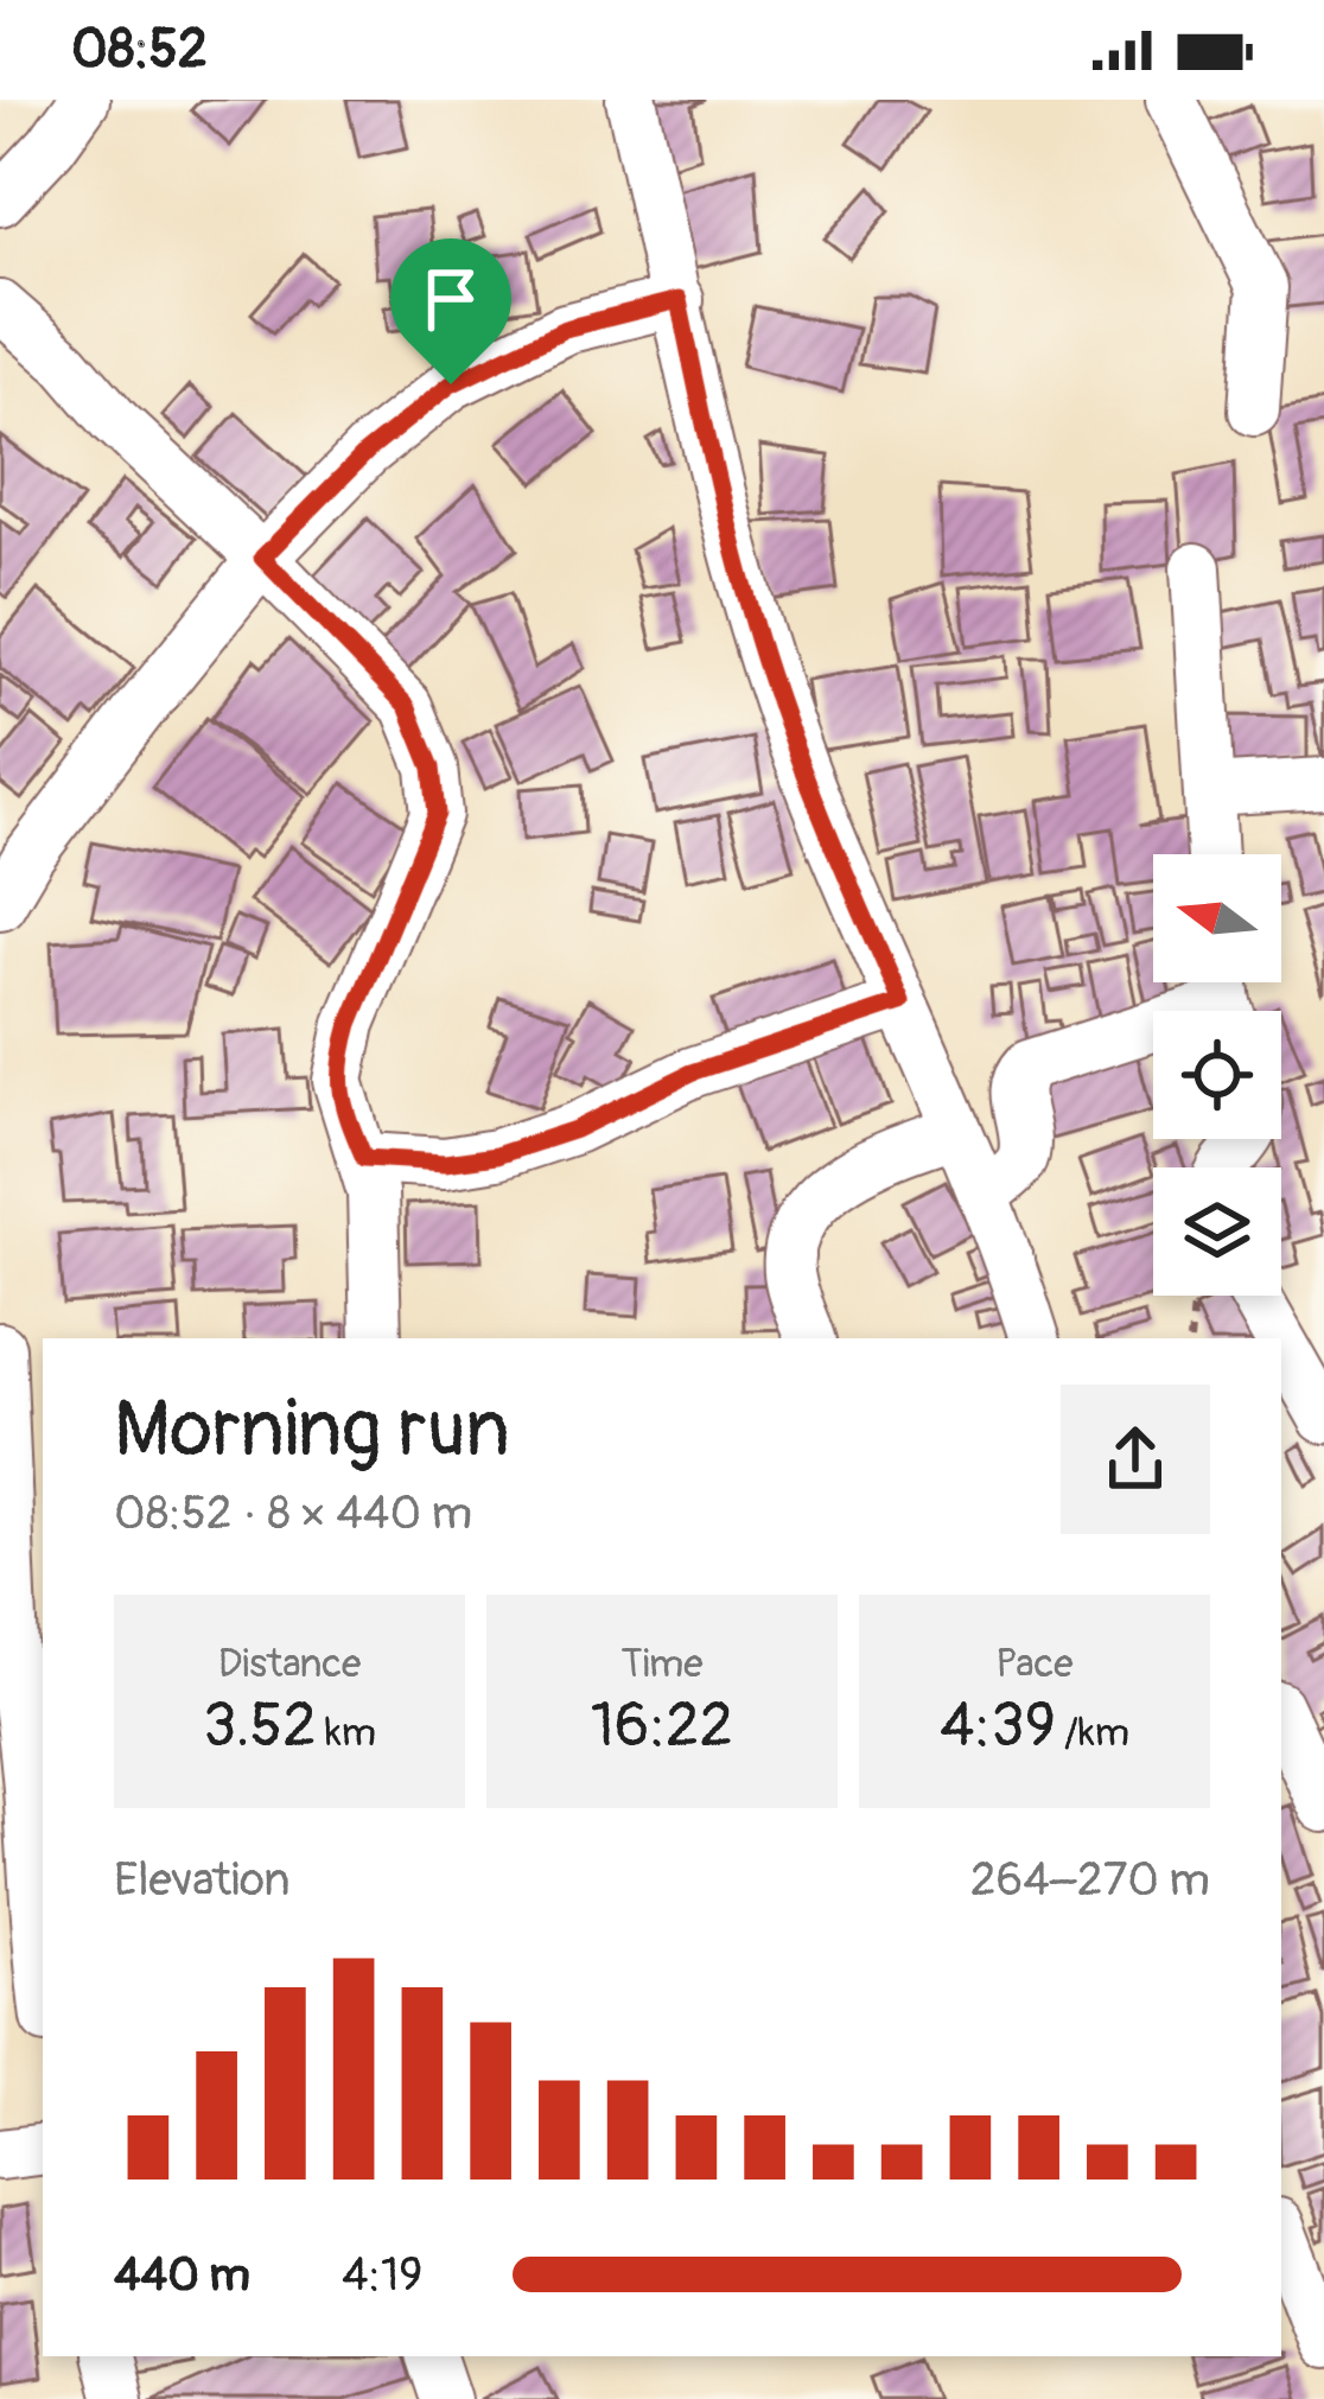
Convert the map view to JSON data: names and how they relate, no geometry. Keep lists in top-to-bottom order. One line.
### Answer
{"north":"left","page":{"status":"08:52","heading":["Morning run","08:52 · 8 × 440 m"],"stats":[["Distance","3.52 km"],["Time","16:22"],["Pace","4:39 /km"]],"chart":["Elevation","264–270 m"],"list":[{"name":"440 m","note":"4:19"}]}}
